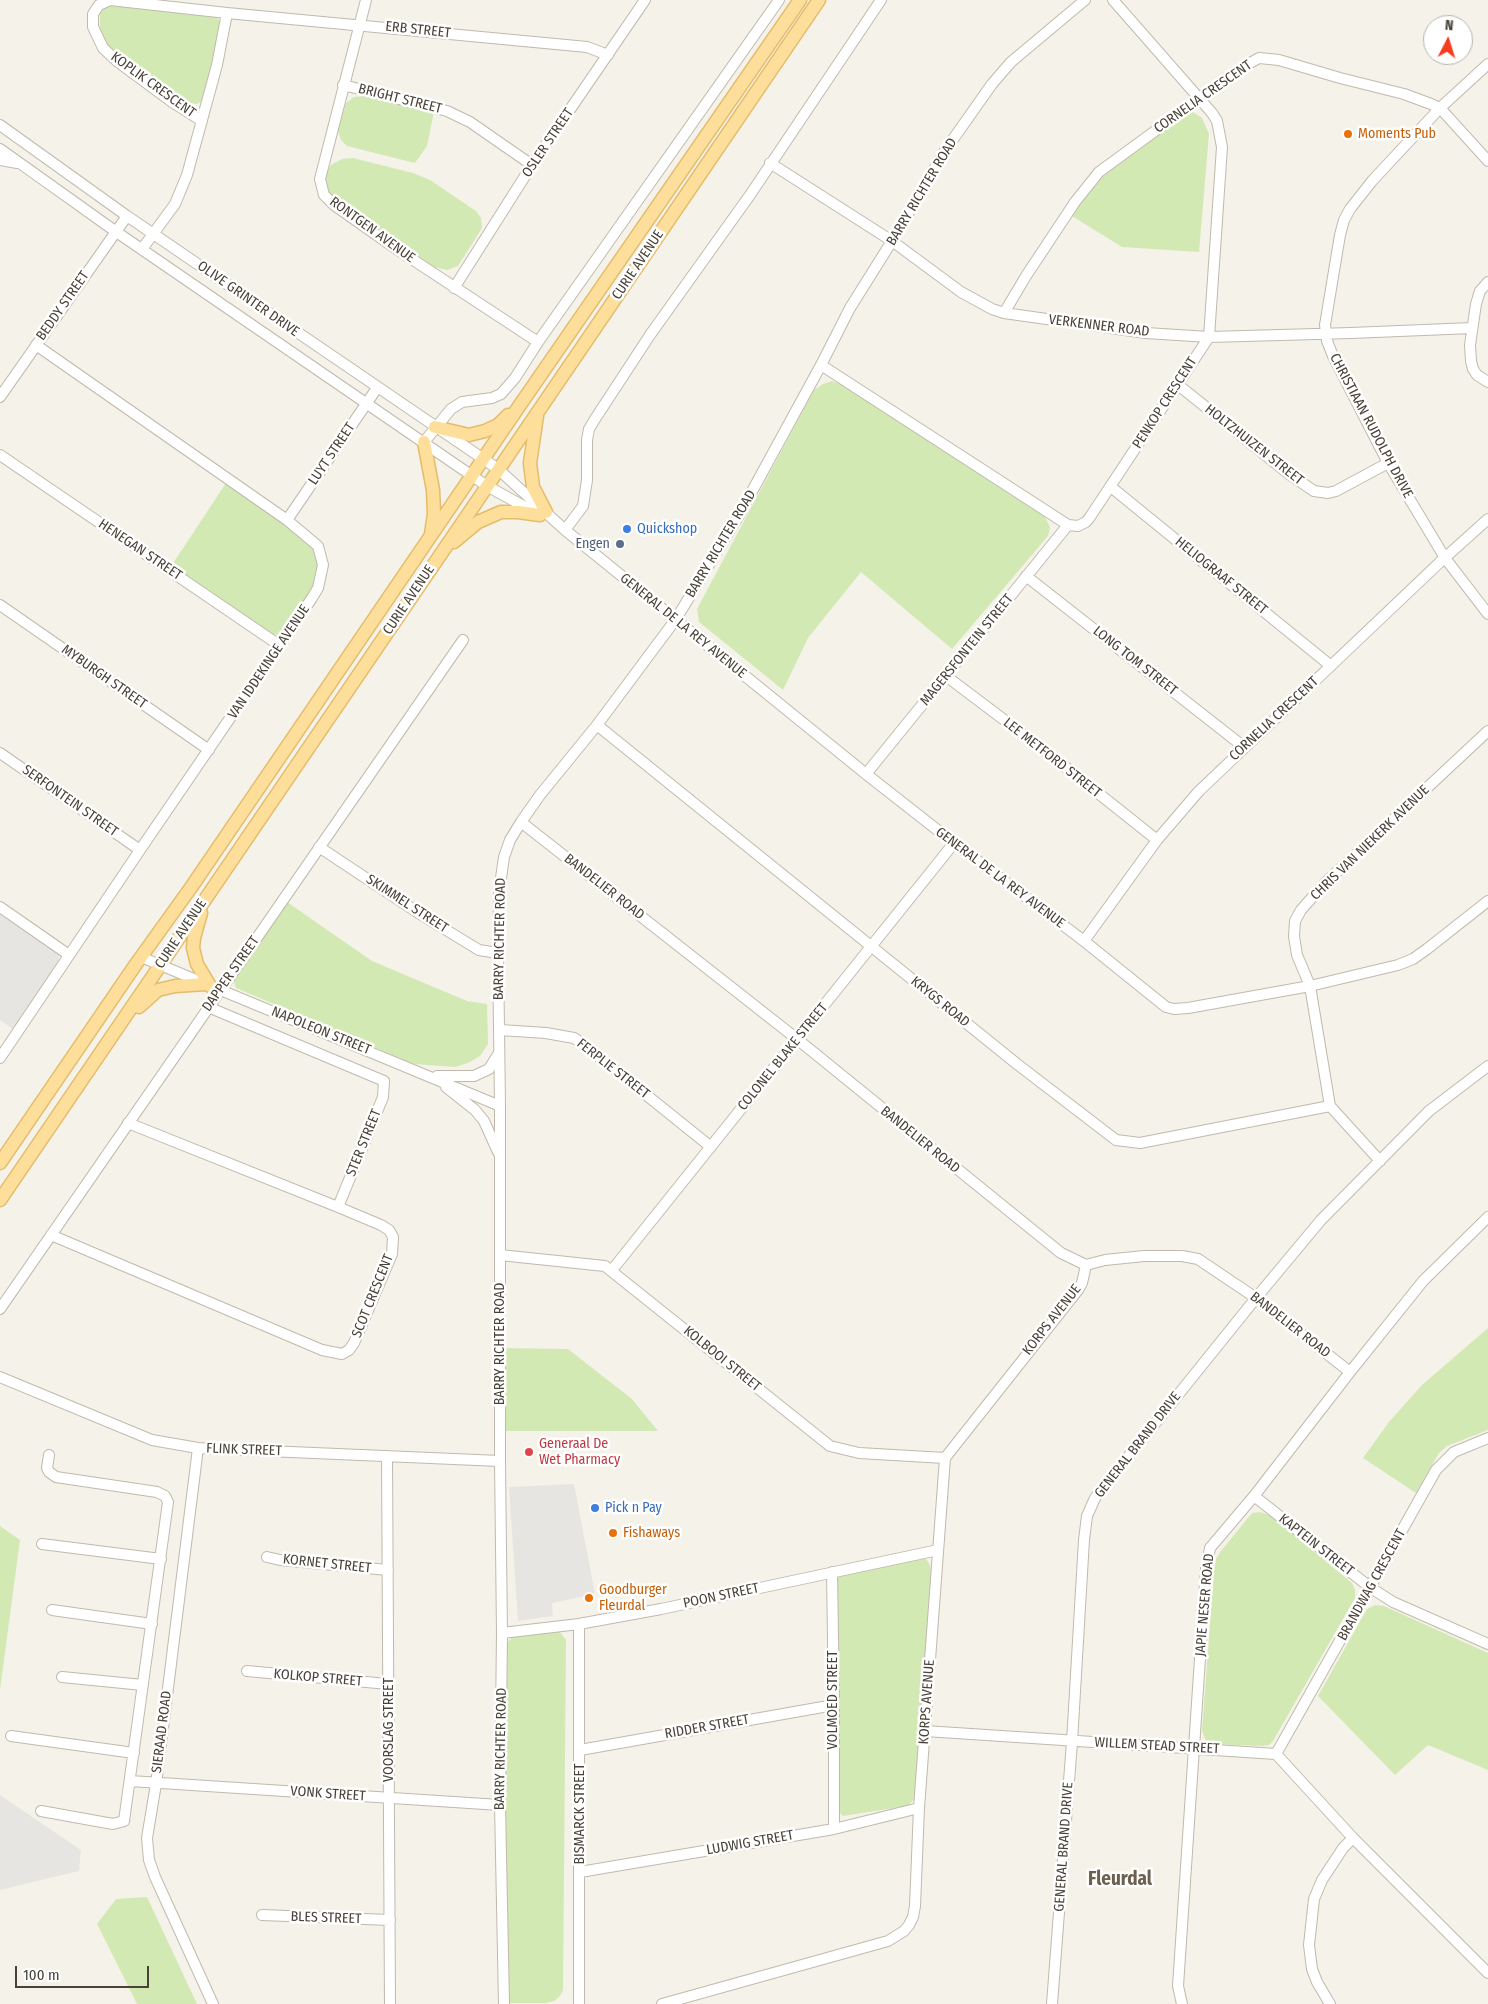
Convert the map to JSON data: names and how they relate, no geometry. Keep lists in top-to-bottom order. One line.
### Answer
{"streets":{"main road":["CURIE AVENUE"],"street":["ERB STREET","KOPLIK CRESCENT","CORNELIA CRESCENT","BRIGHT STREET","OSLER STREET","BARRY RICHTER ROAD","RONTGEN AVENUE","OLIVE GRINTER DRIVE","BEDDY STREET","VERKENNER ROAD","PENKOP CRESCENT","CHRISTIAAN RUDOLPH DRIVE","HOLTZHUIZEN STREET","LUYT STREET","HENEGAN STREET","HELIOGRAAF STREET","GENERAL DE LA REY AVENUE","MAGERSFONTEIN STREET","LONG TOM STREET","VAN IDDEKINGE AVENUE","MYBURGH STREET","LEE METFORD STREET","SERFONTEIN STREET","CHRIS VAN NIEKERK AVENUE","BANDELIER ROAD","SKIMMEL STREET","DAPPER STREET","KRYGS ROAD","NAPOLEON STREET","COLONEL BLAKE STREET","FERPLIE STREET","STER STREET","SCOT CRESCENT","KORPS AVENUE","KOLBOOI STREET","GENERAL BRAND DRIVE","FLINK STREET","KAPTEIN STREET","KORNET STREET","BRANDWAG CRESCENT","POON STREET","JAPIE NESER ROAD","KOLKOP STREET","VOLMOED STREET","RIDDER STREET","VOORSLAG STREET","SIERAAD ROAD","WILLEM STEAD STREET","VONK STREET","BISMARCK STREET","LUDWIG STREET","BLES STREET"]},"crossings":[["ERB STREET","KOPLIK CRESCENT"],["ERB STREET","OSLER STREET"],["ERB STREET","RONTGEN AVENUE"],["CORNELIA CRESCENT","VERKENNER ROAD"],["CORNELIA CRESCENT","CHRISTIAAN RUDOLPH DRIVE"],["CORNELIA CRESCENT","HELIOGRAAF STREET"],["CORNELIA CRESCENT","GENERAL DE LA REY AVENUE"],["CORNELIA CRESCENT","LONG TOM STREET"],["CORNELIA CRESCENT","LEE METFORD STREET"],["BRIGHT STREET","OSLER STREET"],["BRIGHT STREET","RONTGEN AVENUE"],["OSLER STREET","RONTGEN AVENUE"],["BARRY RICHTER ROAD","VERKENNER ROAD"],["BARRY RICHTER ROAD","GENERAL DE LA REY AVENUE"],["BARRY RICHTER ROAD","BANDELIER ROAD"],["BARRY RICHTER ROAD","SKIMMEL STREET"],["BARRY RICHTER ROAD","KRYGS ROAD"],["BARRY RICHTER ROAD","NAPOLEON STREET"],["BARRY RICHTER ROAD","FERPLIE STREET"],["BARRY RICHTER ROAD","KOLBOOI STREET"],["BARRY RICHTER ROAD","FLINK STREET"],["BARRY RICHTER ROAD","POON STREET"],["BARRY RICHTER ROAD","VONK STREET"],["CURIE AVENUE","OLIVE GRINTER DRIVE"],["CURIE AVENUE","GENERAL DE LA REY AVENUE"],["CURIE AVENUE","NAPOLEON STREET"],["OLIVE GRINTER DRIVE","BEDDY STREET"],["OLIVE GRINTER DRIVE","LUYT STREET"],["OLIVE GRINTER DRIVE","GENERAL DE LA REY AVENUE"],["BEDDY STREET","VAN IDDEKINGE AVENUE"],["VERKENNER ROAD","PENKOP CRESCENT"],["VERKENNER ROAD","CHRISTIAAN RUDOLPH DRIVE"],["PENKOP CRESCENT","HOLTZHUIZEN STREET"],["PENKOP CRESCENT","HELIOGRAAF STREET"],["PENKOP CRESCENT","MAGERSFONTEIN STREET"],["CHRISTIAAN RUDOLPH DRIVE","HOLTZHUIZEN STREET"],["LUYT STREET","VAN IDDEKINGE AVENUE"],["HENEGAN STREET","VAN IDDEKINGE AVENUE"],["GENERAL DE LA REY AVENUE","MAGERSFONTEIN STREET"],["GENERAL DE LA REY AVENUE","CHRIS VAN NIEKERK AVENUE"],["GENERAL DE LA REY AVENUE","COLONEL BLAKE STREET"],["MAGERSFONTEIN STREET","LONG TOM STREET"],["MAGERSFONTEIN STREET","LEE METFORD STREET"],["VAN IDDEKINGE AVENUE","MYBURGH STREET"],["VAN IDDEKINGE AVENUE","SERFONTEIN STREET"],["CHRIS VAN NIEKERK AVENUE","KRYGS ROAD"],["BANDELIER ROAD","COLONEL BLAKE STREET"],["BANDELIER ROAD","KORPS AVENUE"],["BANDELIER ROAD","GENERAL BRAND DRIVE"],["BANDELIER ROAD","JAPIE NESER ROAD"],["SKIMMEL STREET","DAPPER STREET"],["DAPPER STREET","NAPOLEON STREET"],["DAPPER STREET","SCOT CRESCENT"],["KRYGS ROAD","COLONEL BLAKE STREET"],["NAPOLEON STREET","STER STREET"],["COLONEL BLAKE STREET","FERPLIE STREET"],["COLONEL BLAKE STREET","KOLBOOI STREET"],["STER STREET","SCOT CRESCENT"],["KORPS AVENUE","KOLBOOI STREET"],["KORPS AVENUE","POON STREET"],["KORPS AVENUE","WILLEM STEAD STREET"],["KORPS AVENUE","LUDWIG STREET"],["GENERAL BRAND DRIVE","WILLEM STEAD STREET"],["FLINK STREET","VOORSLAG STREET"],["FLINK STREET","SIERAAD ROAD"],["KAPTEIN STREET","BRANDWAG CRESCENT"],["KAPTEIN STREET","JAPIE NESER ROAD"],["KORNET STREET","VOORSLAG STREET"],["BRANDWAG CRESCENT","WILLEM STEAD STREET"],["POON STREET","VOLMOED STREET"],["POON STREET","BISMARCK STREET"],["JAPIE NESER ROAD","WILLEM STEAD STREET"],["KOLKOP STREET","VOORSLAG STREET"],["VOLMOED STREET","RIDDER STREET"],["VOLMOED STREET","LUDWIG STREET"],["RIDDER STREET","BISMARCK STREET"],["VOORSLAG STREET","VONK STREET"],["VOORSLAG STREET","BLES STREET"],["SIERAAD ROAD","VONK STREET"],["BISMARCK STREET","LUDWIG STREET"]],"districts":["Fleurdal"],"places":["Moments Pub","Quickshop","Engen","Generaal De Wet Pharmacy","Pick n Pay","Fishaways","Goodburger Fleurdal"],"scale_bar":"100 m","north":"top"}
